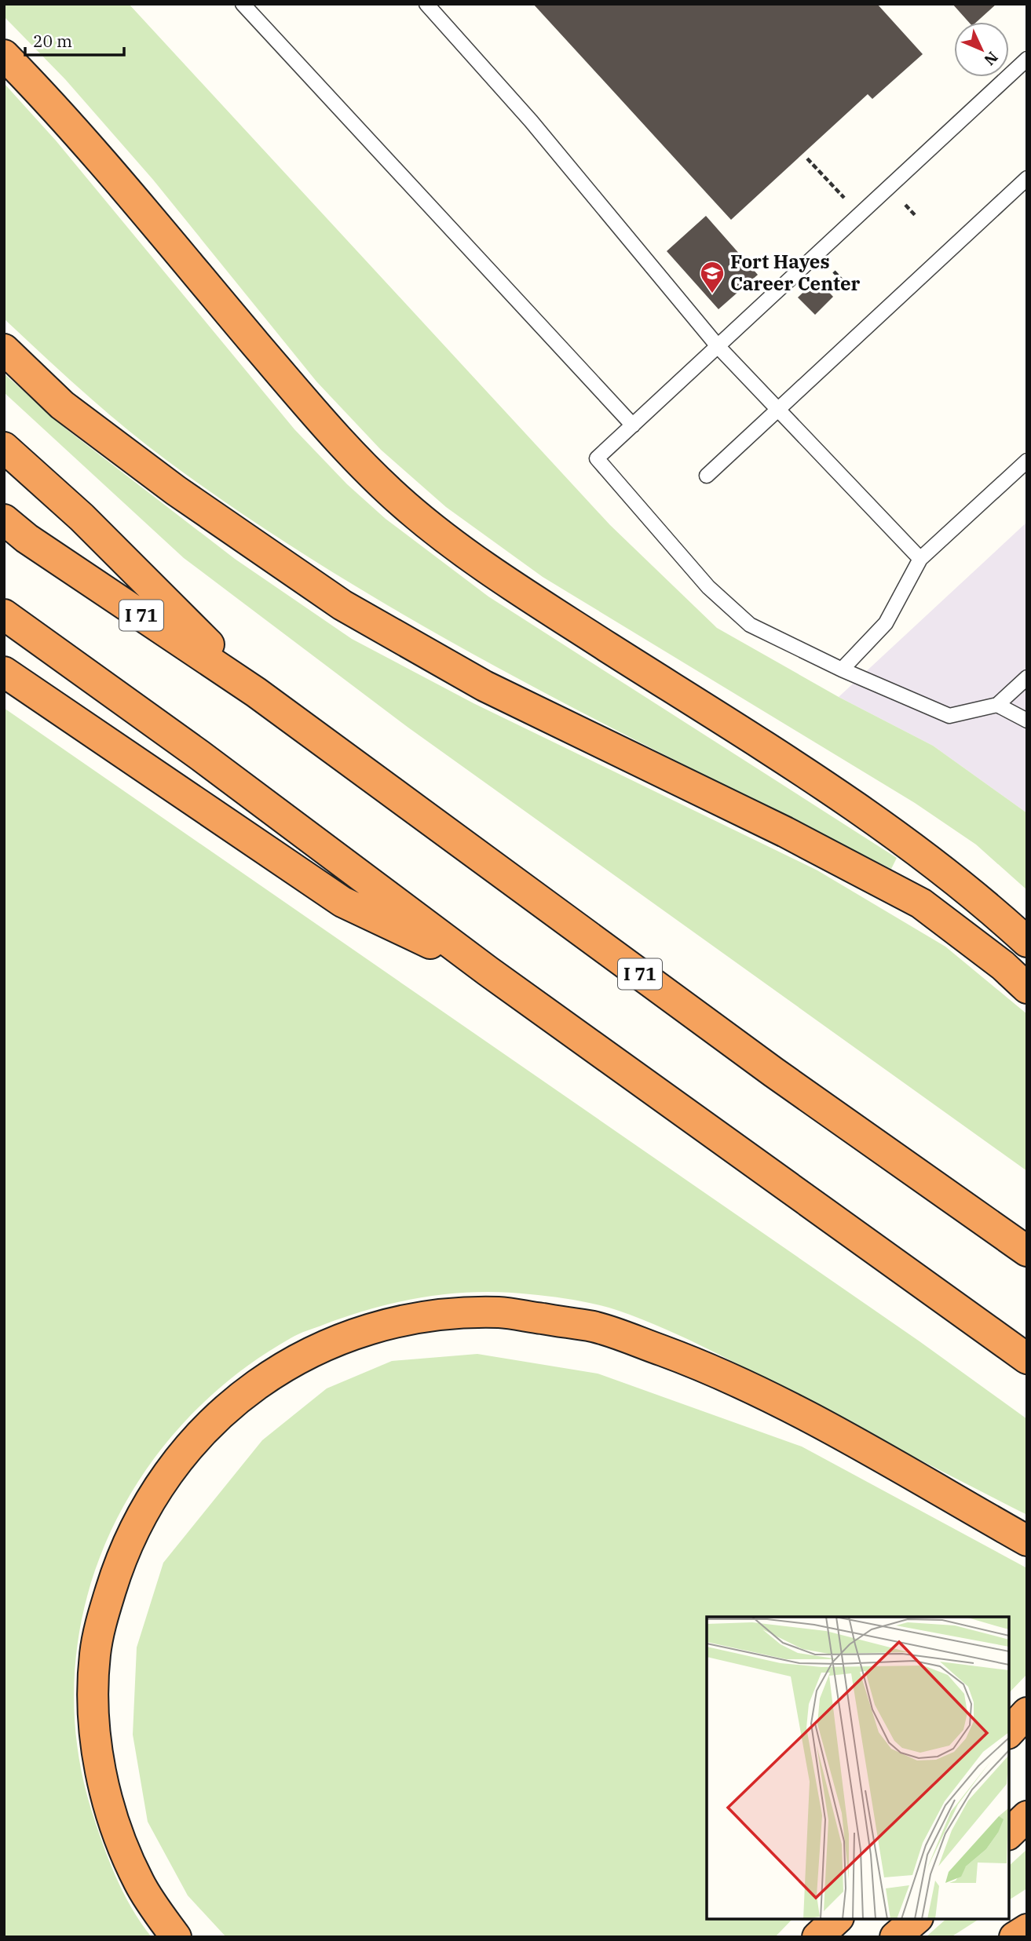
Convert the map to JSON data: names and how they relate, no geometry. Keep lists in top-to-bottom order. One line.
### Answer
{"streets":{"highway":["I 71"]},"places":{"school or university":["Fort Hayes Career Center"]},"scale_bar":"20 m","north":"bottom right"}
